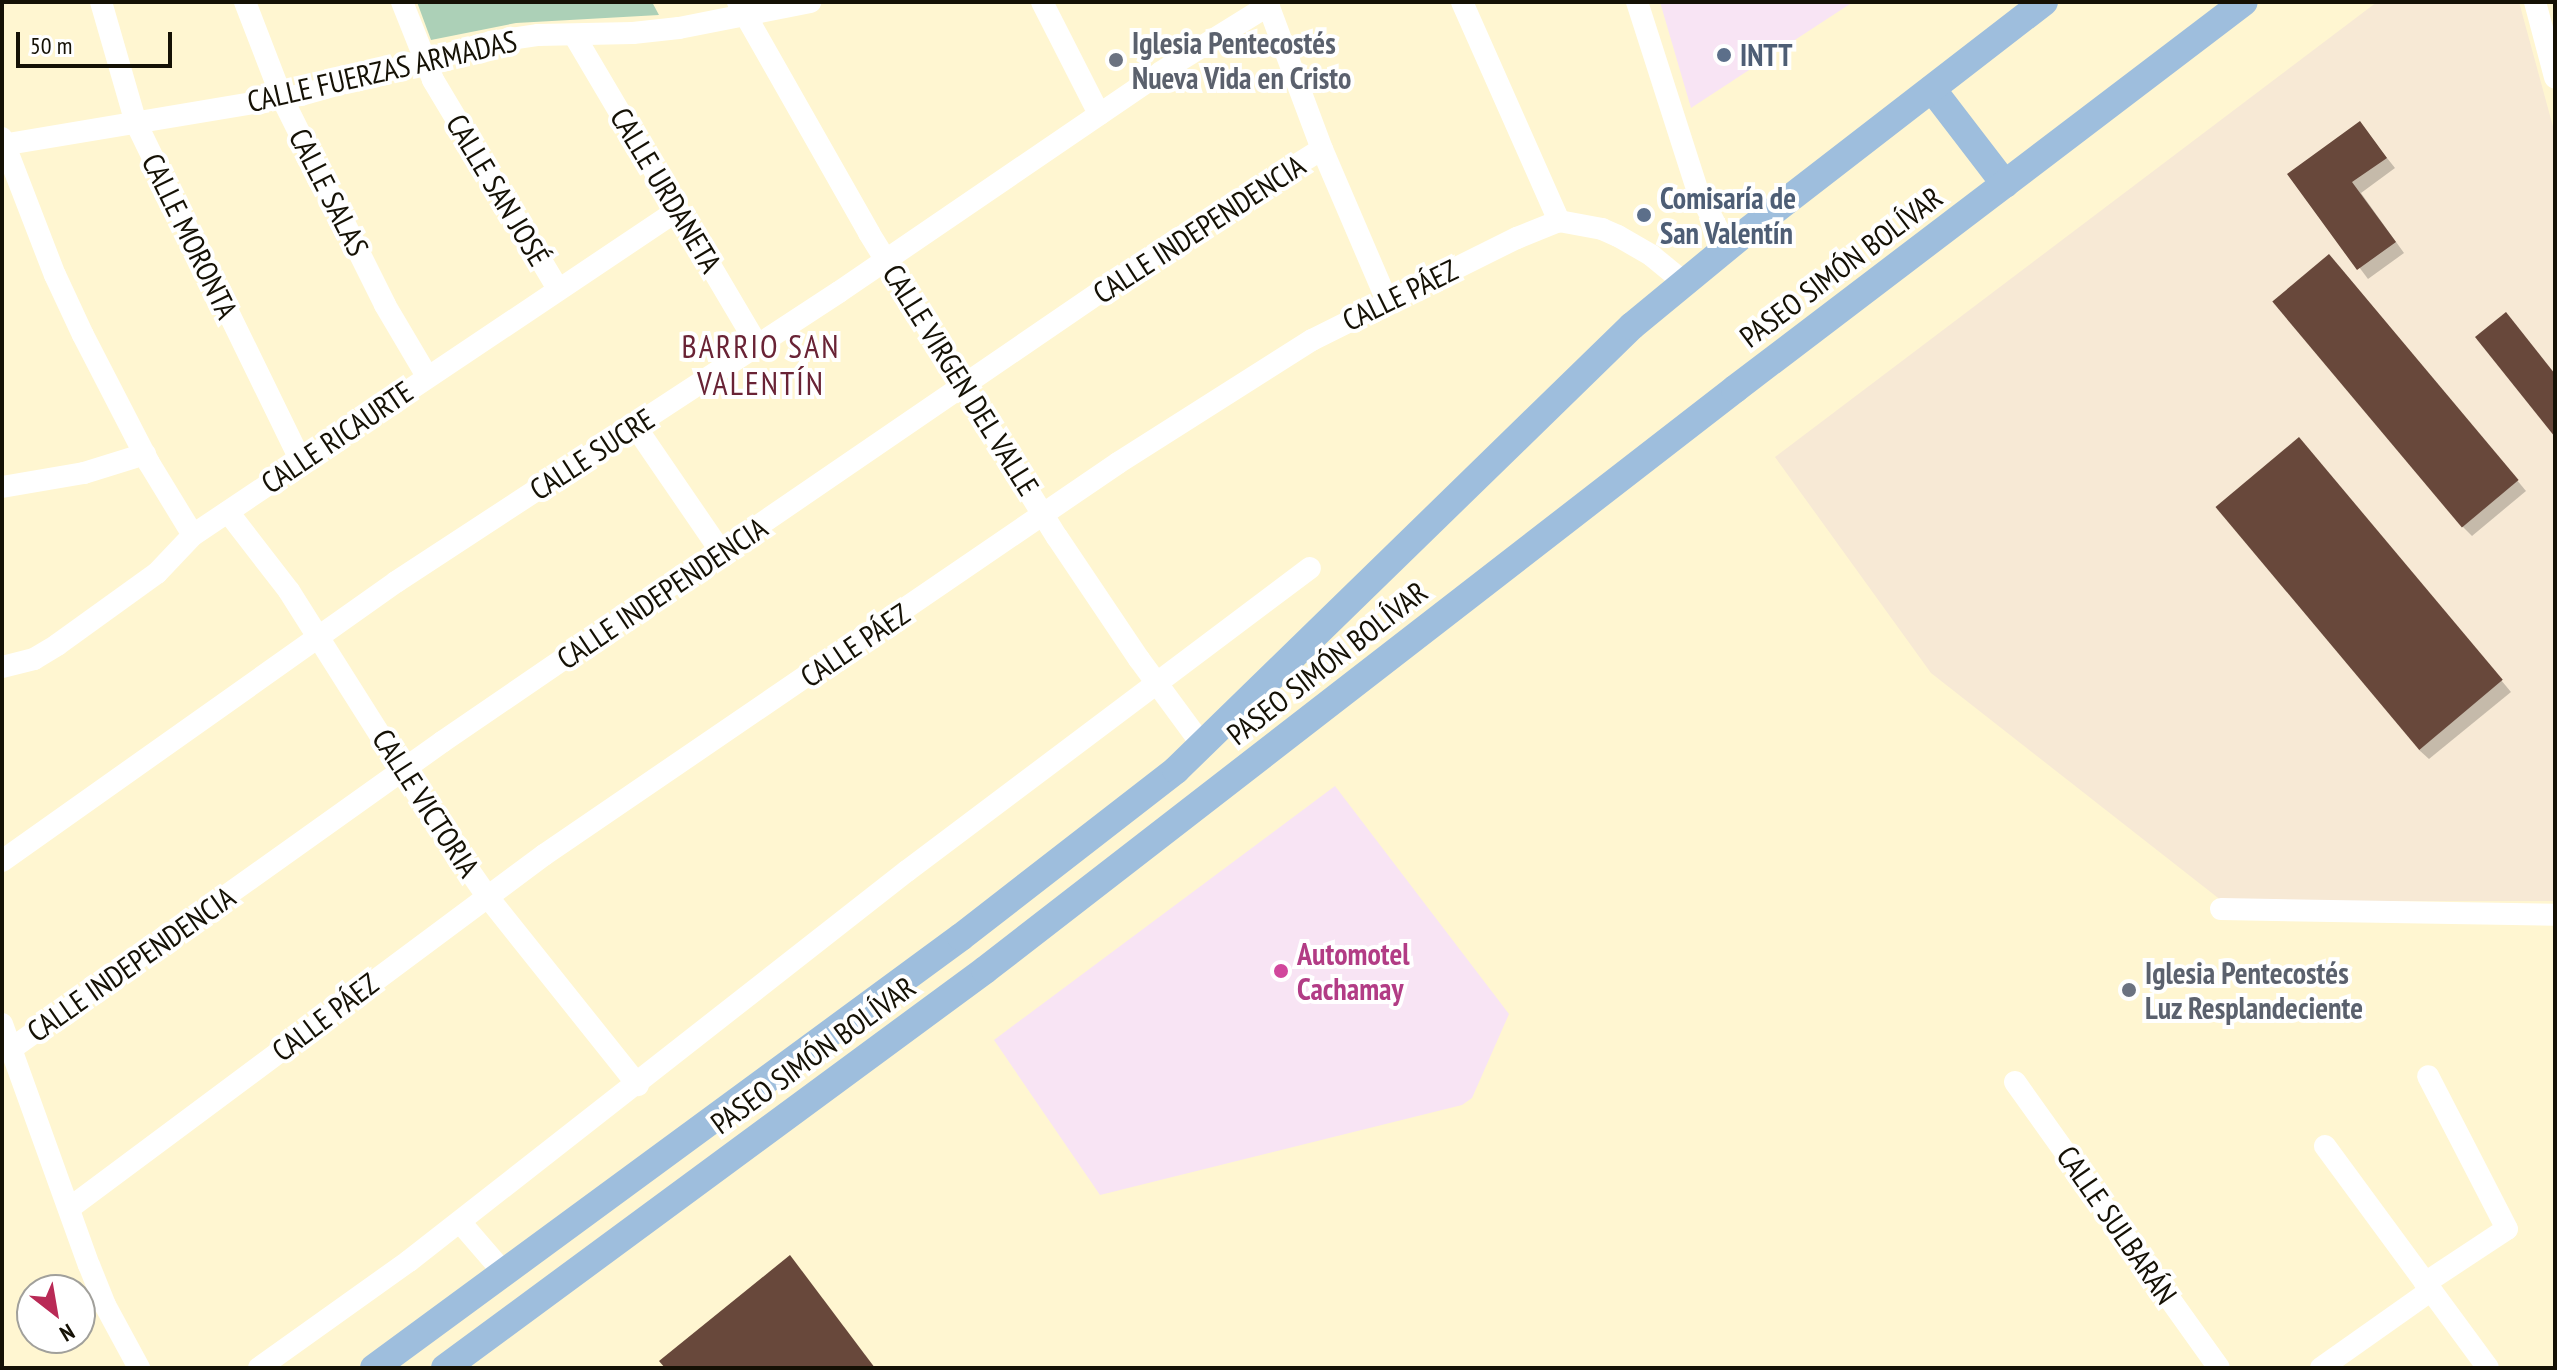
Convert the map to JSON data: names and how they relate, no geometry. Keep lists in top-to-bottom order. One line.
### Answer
{"streets":{"main road":["PASEO SIMÓN BOLÍVAR"],"street":["CALLE FUERZAS ARMADAS","CALLE SAN JOSÉ","CALLE URDANETA","CALLE SALAS","CALLE INDEPENDENCIA","CALLE MORONTA","CALLE PÁEZ","CALLE VIRGEN DEL VALLE","CALLE RICAURTE","CALLE SUCRE","CALLE VICTORIA","CALLE SULBARÁN"]},"crossings":[["CALLE FUERZAS ARMADAS","CALLE SAN JOSÉ"],["CALLE FUERZAS ARMADAS","CALLE URDANETA"],["CALLE FUERZAS ARMADAS","CALLE SALAS"],["CALLE FUERZAS ARMADAS","CALLE MORONTA"],["CALLE FUERZAS ARMADAS","CALLE VIRGEN DEL VALLE"],["CALLE SAN JOSÉ","CALLE RICAURTE"],["CALLE URDANETA","CALLE RICAURTE"],["CALLE URDANETA","CALLE SUCRE"],["CALLE SALAS","CALLE RICAURTE"],["CALLE INDEPENDENCIA","CALLE VIRGEN DEL VALLE"],["CALLE INDEPENDENCIA","CALLE VICTORIA"],["CALLE MORONTA","CALLE RICAURTE"],["PASEO SIMÓN BOLÍVAR","CALLE VIRGEN DEL VALLE"],["CALLE PÁEZ","CALLE VIRGEN DEL VALLE"],["CALLE PÁEZ","CALLE VICTORIA"],["CALLE VIRGEN DEL VALLE","CALLE SUCRE"],["CALLE RICAURTE","CALLE VICTORIA"],["CALLE SUCRE","CALLE VICTORIA"]],"districts":["BARRIO SAN VALENTÍN"],"places":["INTT","Iglesia Pentecostés Nueva Vida en Cristo","Comisaría de San Valentín","Automotel Cachamay","Iglesia Pentecostés Luz Resplandeciente"],"scale_bar":"50 m","north":"bottom right"}
